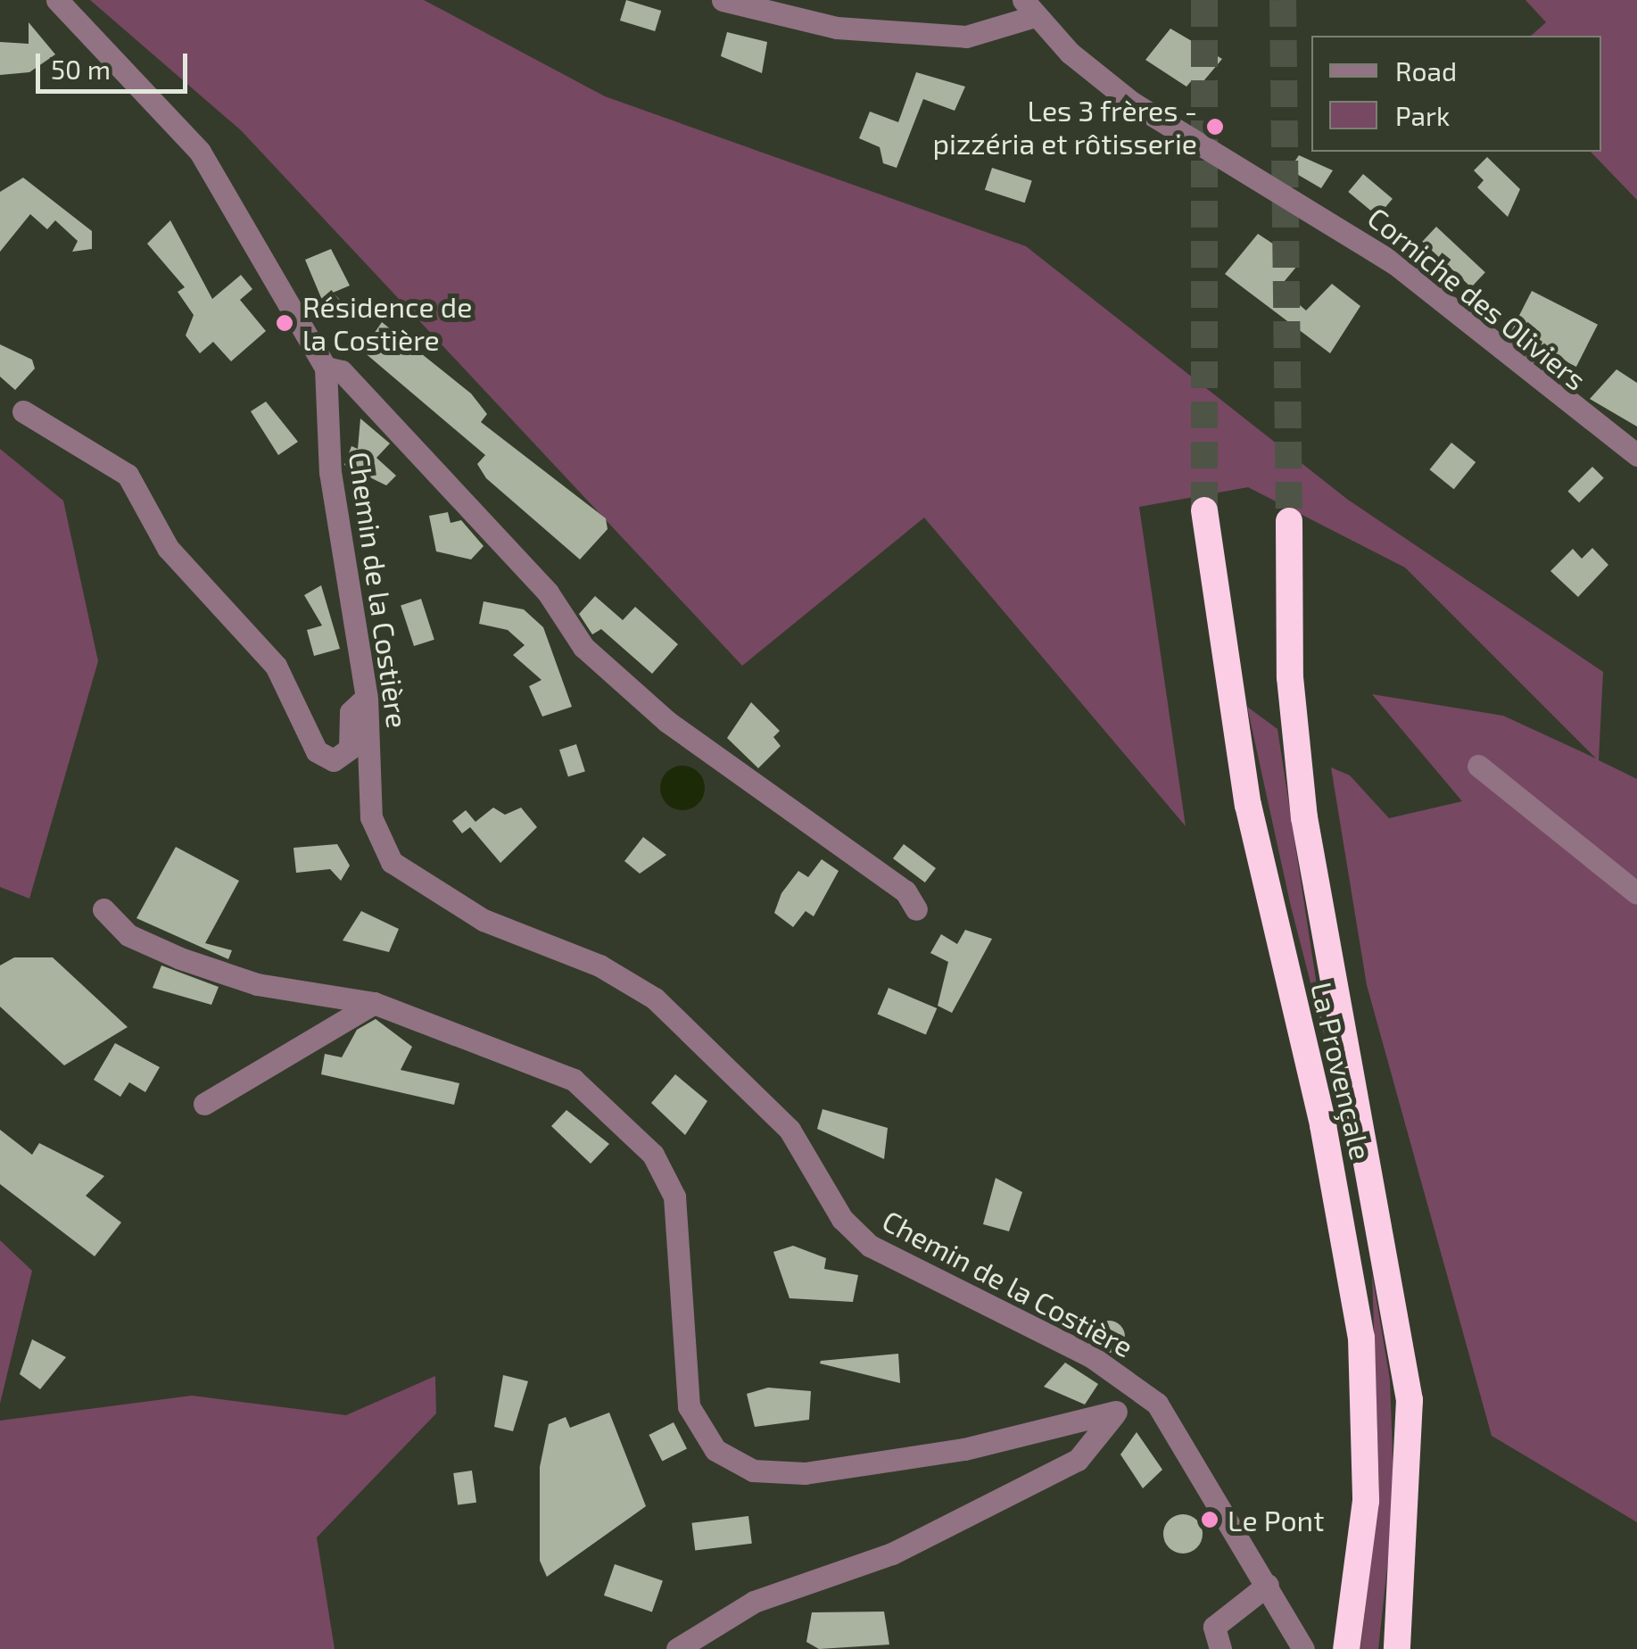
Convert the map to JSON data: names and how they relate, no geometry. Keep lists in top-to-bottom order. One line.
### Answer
{"streets":{"highway":["La Provençale"],"street":["Corniche des Oliviers","Chemin de la Costière"]},"places":["Les 3 frères - pizzéria et rôtisserie","Résidence de la Costière","Le Pont"],"legend":["Road","Park"],"scale_bar":"50 m"}
